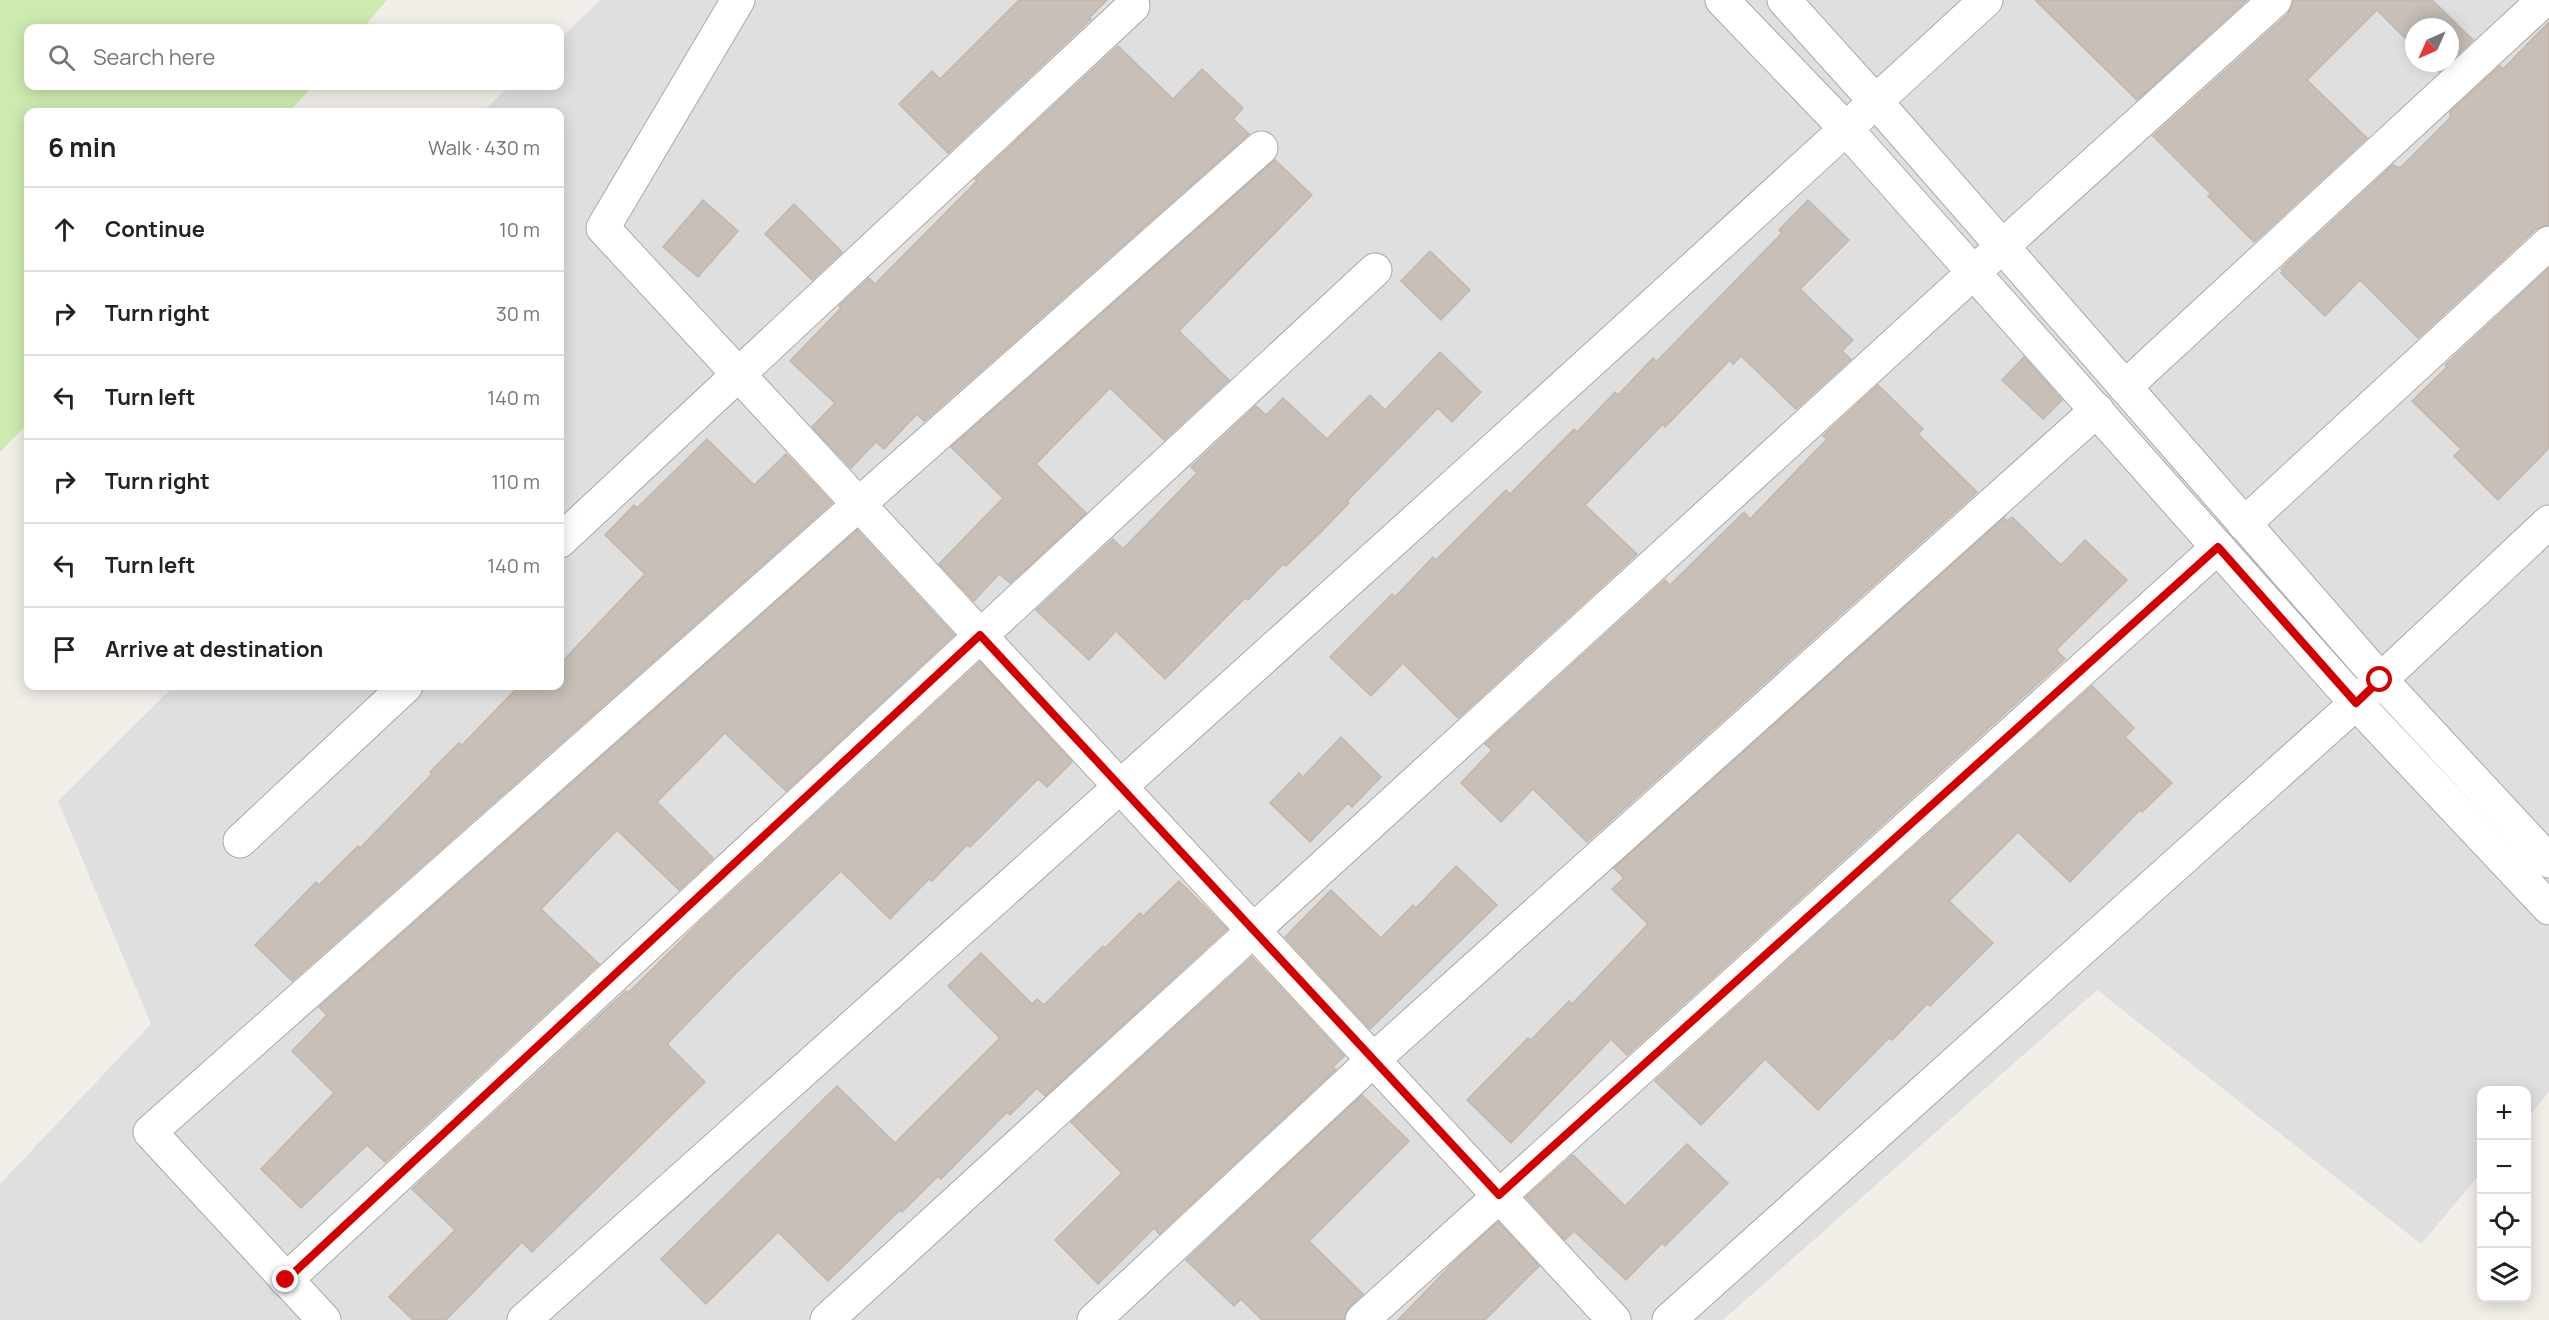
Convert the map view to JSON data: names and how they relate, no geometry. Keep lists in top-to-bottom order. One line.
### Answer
{"north":"bottom left","page":{"search":"Search here","heading":["6 min","Walk · 430 m"],"list":[["Continue","10 m"],["Turn right","30 m"],["Turn left","140 m"],["Turn right","110 m"],["Turn left","140 m"],"Arrive at destination"],"map_buttons":["+","−"]}}
